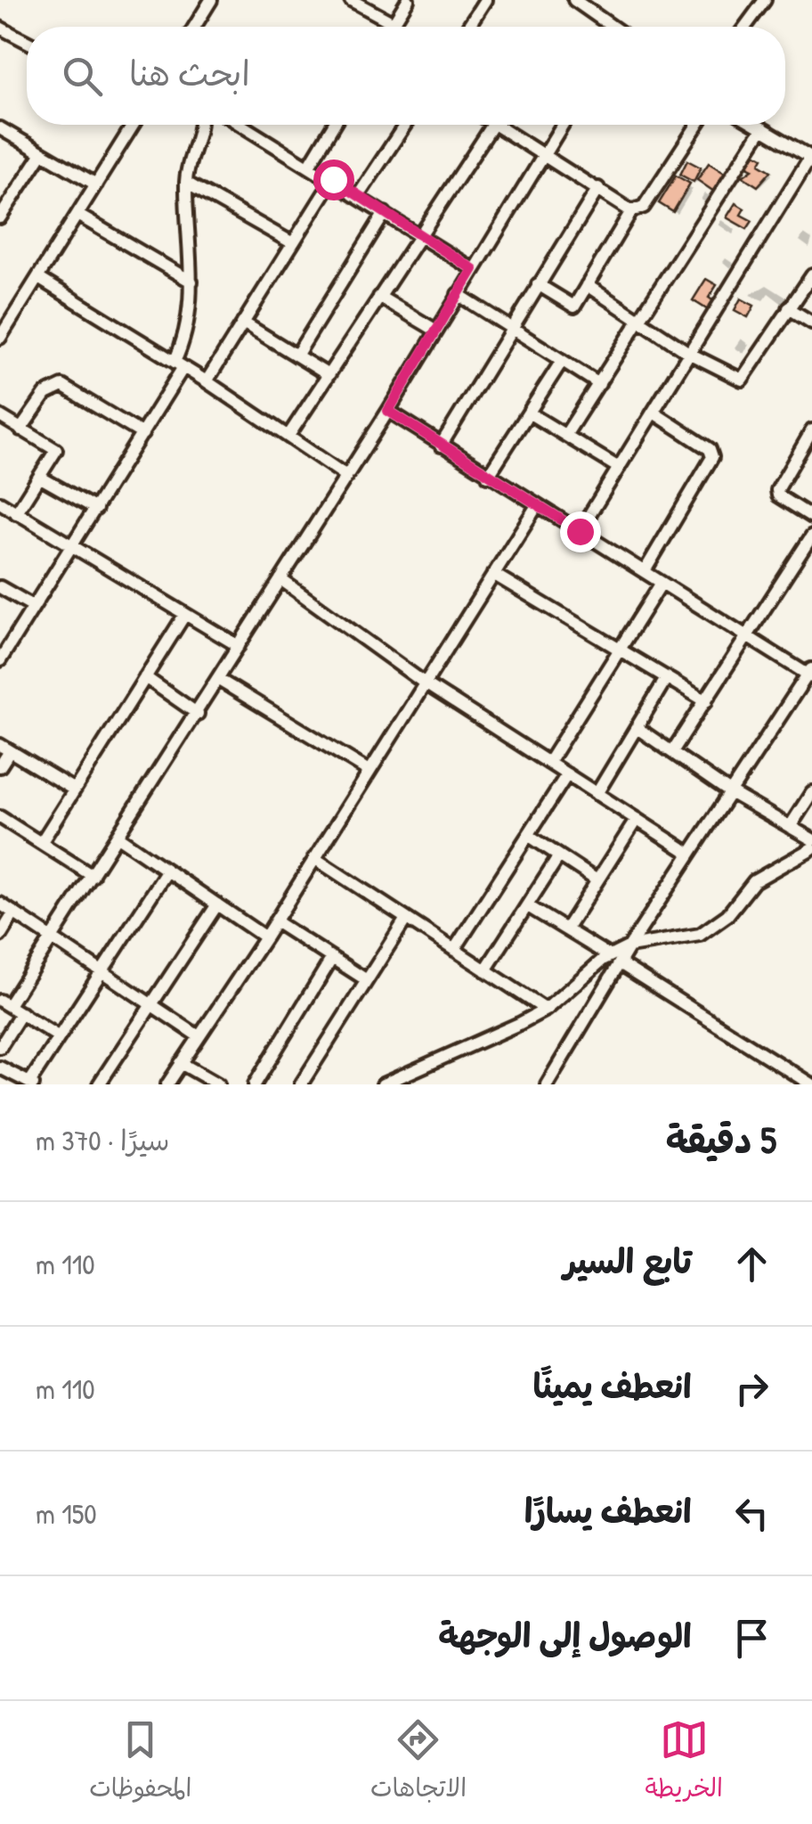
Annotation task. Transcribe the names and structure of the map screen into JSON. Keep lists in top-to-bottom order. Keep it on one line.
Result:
{"page":{"search":"ابحث هنا","heading":["5 دقيقة","سيرًا · 370 m"],"list":[["تابع السير","110 m"],["انعطف يمينًا","110 m"],["انعطف يسارًا","150 m"],"الوصول إلى الوجهة"],"nav":["الخريطة","الاتجاهات","المحفوظات"]}}
